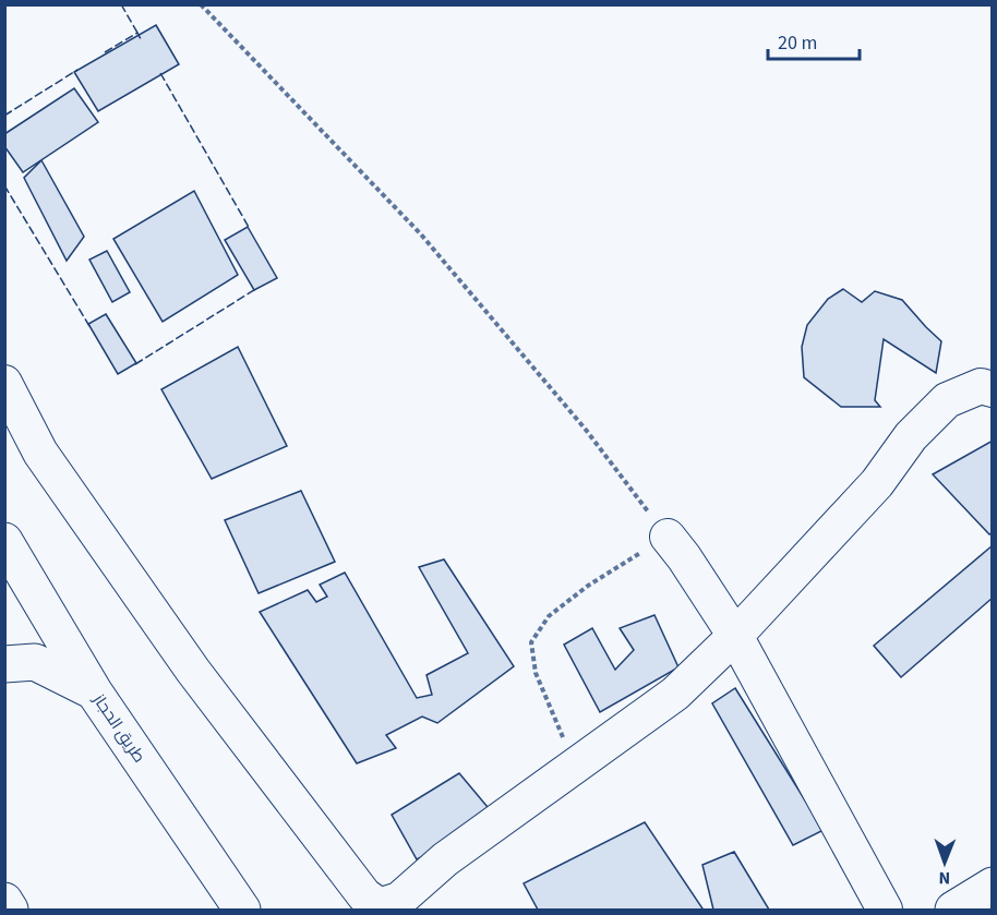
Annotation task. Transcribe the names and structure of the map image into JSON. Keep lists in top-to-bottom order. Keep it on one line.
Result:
{"streets":{"main road":["طريق الحجاز"]},"scale_bar":"20 m","north":"bottom"}
